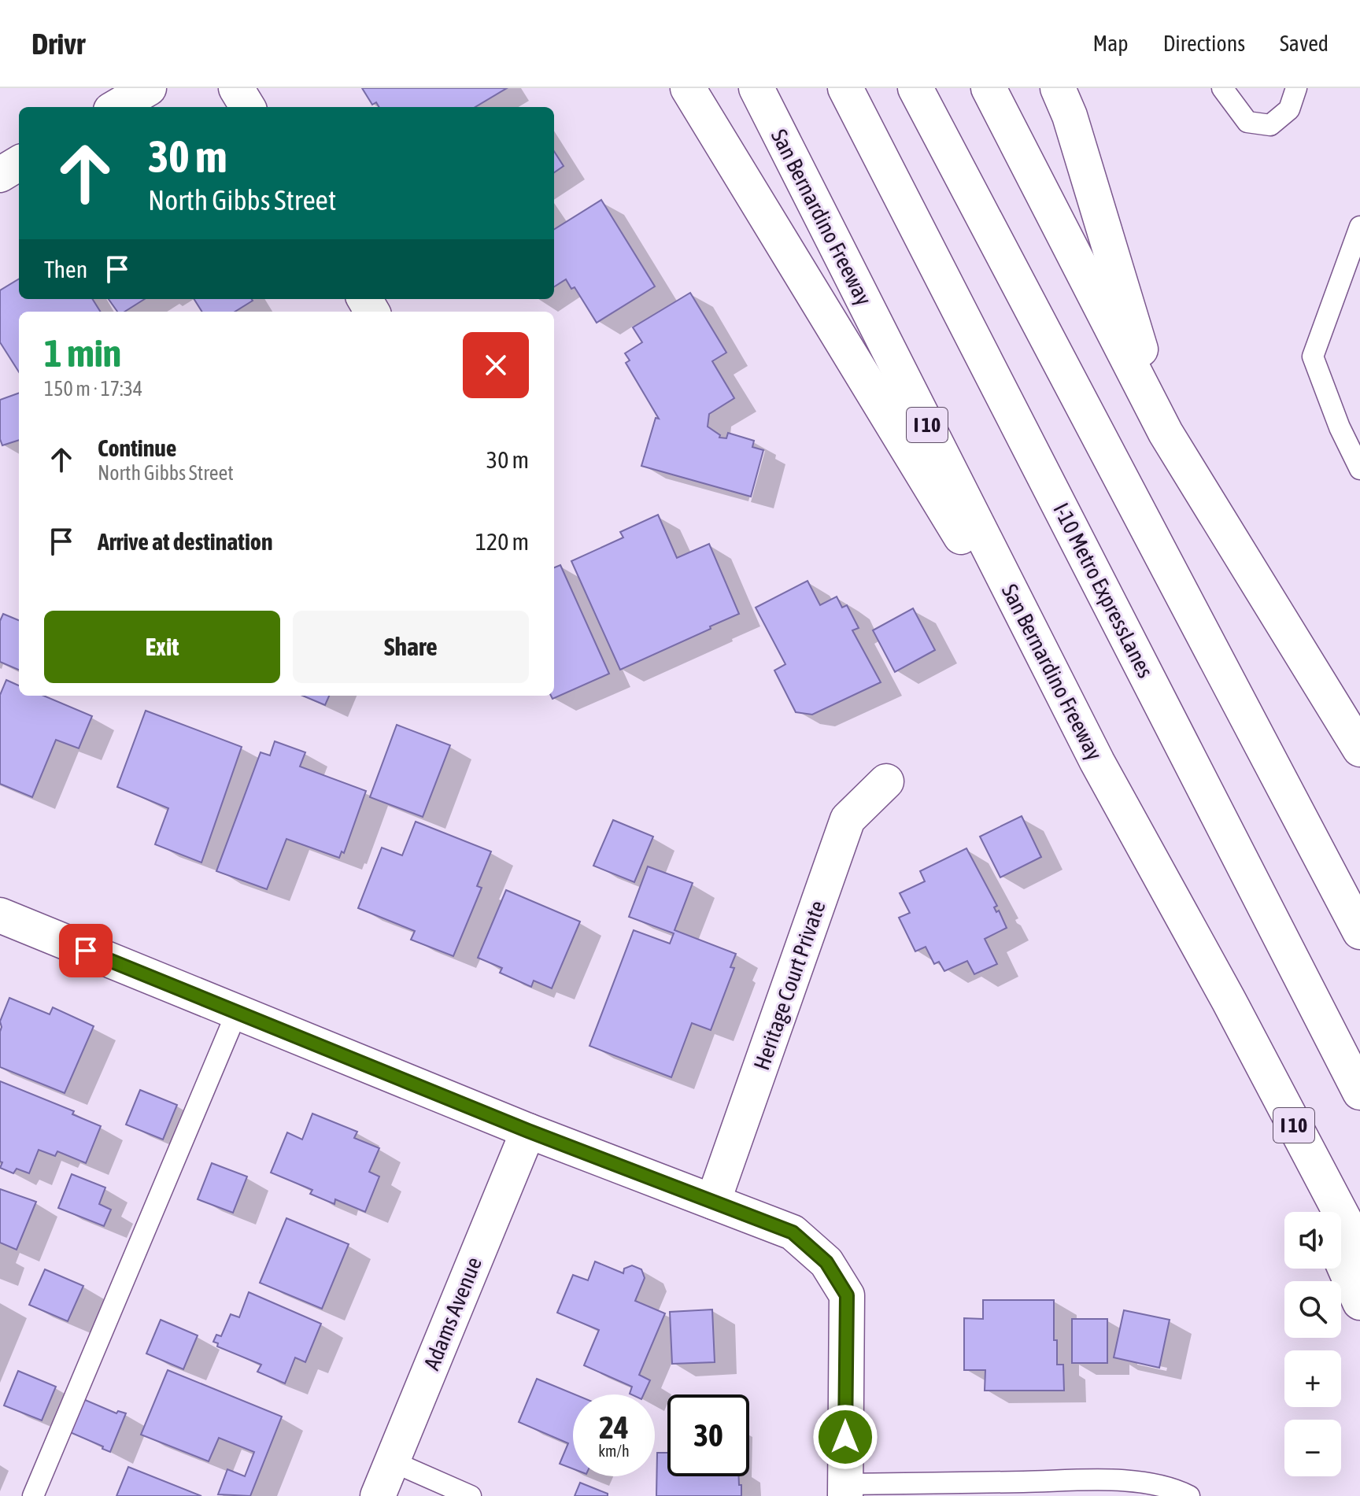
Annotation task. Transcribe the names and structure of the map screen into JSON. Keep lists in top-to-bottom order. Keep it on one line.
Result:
{"streets":{"main road":["San Bernardino Freeway","I 10","I-10 Metro ExpressLanes","Heritage Court Private","Adams Avenue"]},"page":{"header":"Drivr","nav":["Map","Directions","Saved"],"turn":["30 m","North Gibbs Street"],"then":"Then","heading":["1 min","150 m · 17:34"],"list":[{"name":"Continue","note":"North Gibbs Street","value":"30 m"},{"name":"Arrive at destination","value":"120 m"}],"buttons":["Exit","Share"],"map_buttons":["+","−"],"speed":"24 km/h","limit":"30"}}
